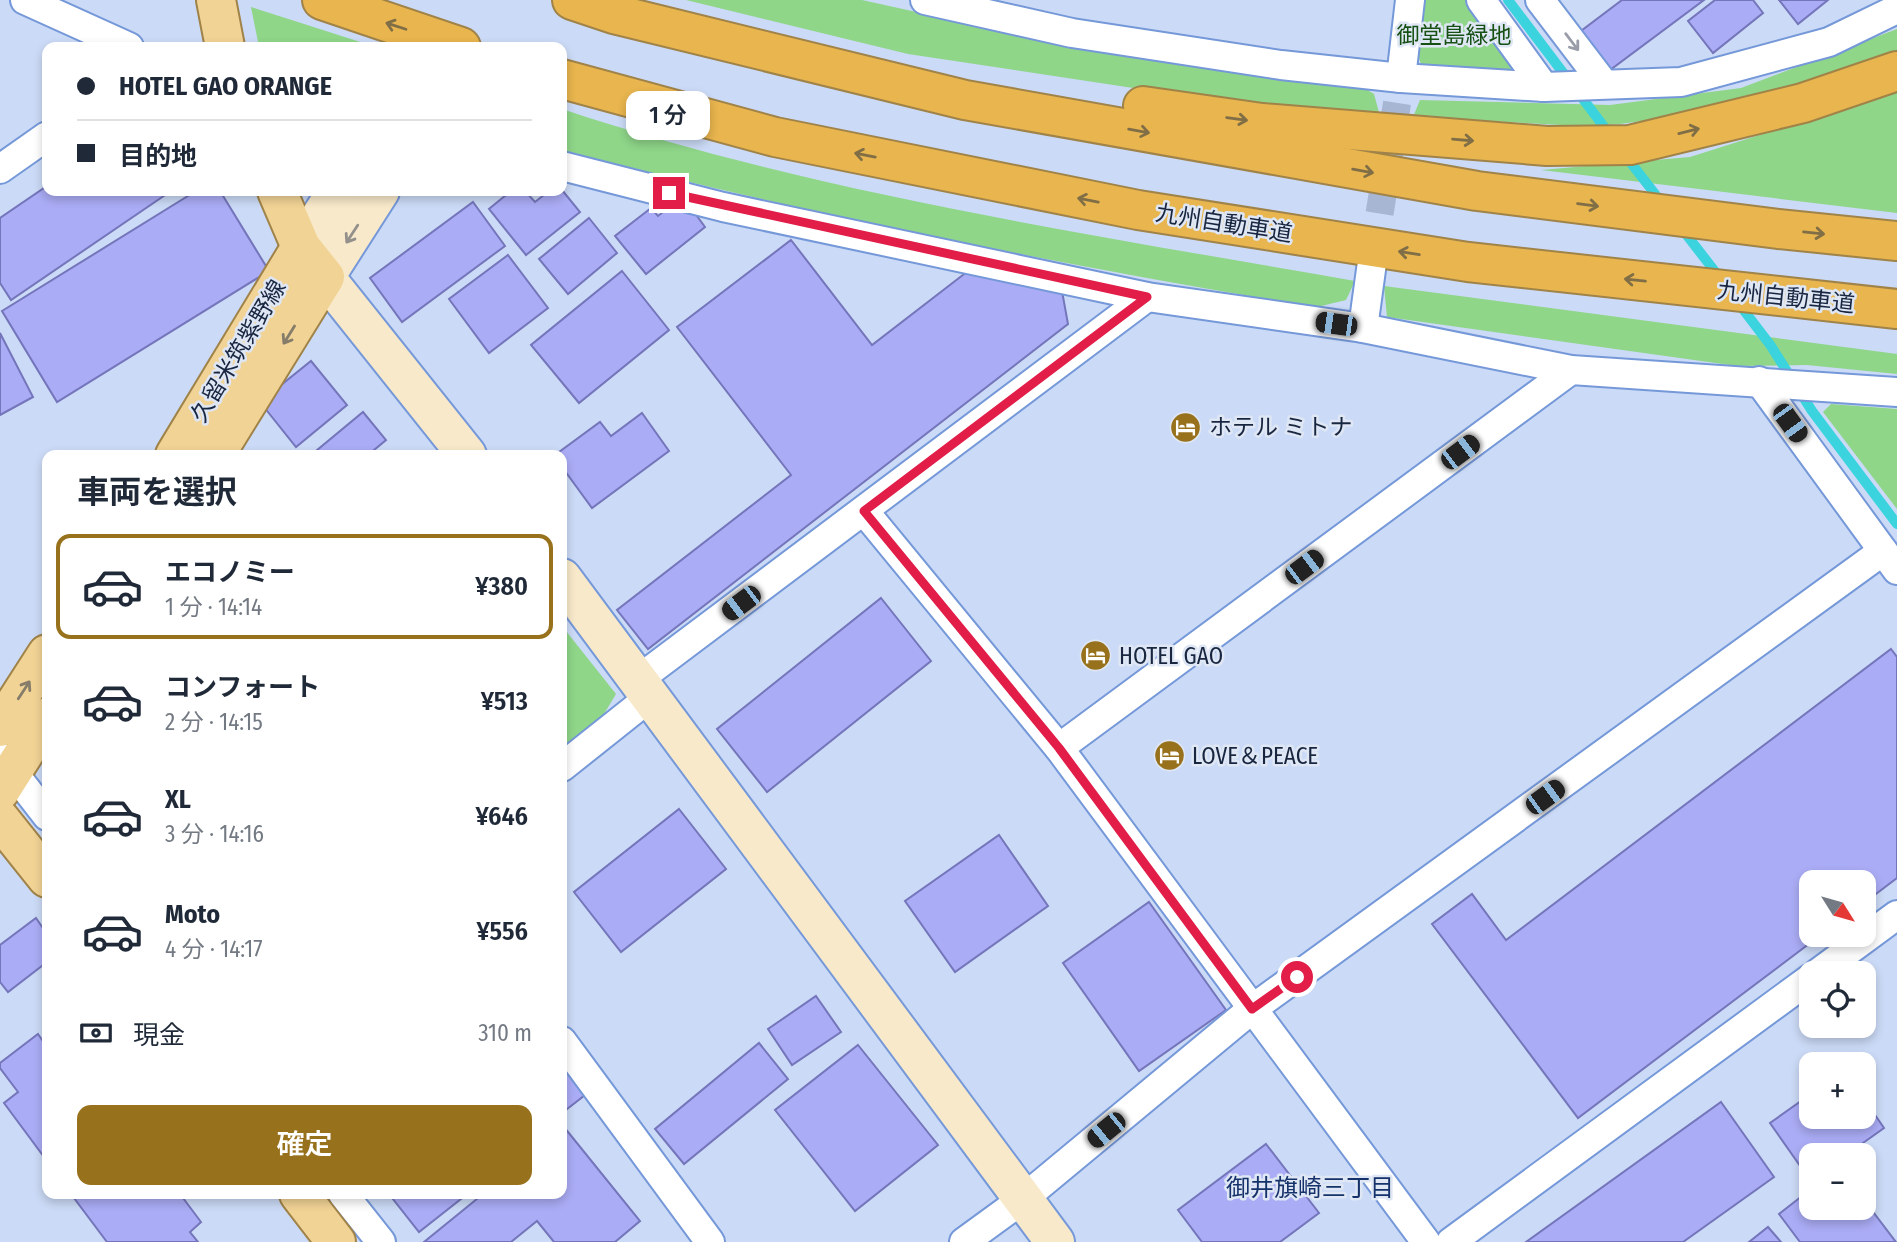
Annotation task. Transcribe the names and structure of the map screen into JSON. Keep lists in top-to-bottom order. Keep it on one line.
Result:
{"streets":{"highway":["九州自動車道"],"main road":["久留米筑紫野線"]},"districts":["御井旗崎三丁目"],"parks":["御堂島緑地"],"places":{"hotel":["ホテル ミトナ","HOTEL GAO","LOVE＆PEACE"]},"north":"bottom right","page":{"banner":["HOTEL GAO ORANGE","目的地"],"bubble":"1 分","heading":"車両を選択","list":[{"name":"エコノミー","note":"1 分 · 14:14","value":"¥380"},{"name":"コンフォート","note":"2 分 · 14:15","value":"¥513"},{"name":"XL","note":"3 分 · 14:16","value":"¥646"},{"name":"Moto","note":"4 分 · 14:17","value":"¥556"}],"map_buttons":["+","−"],"pay":["現金","310 m"],"buttons":"確定"}}
